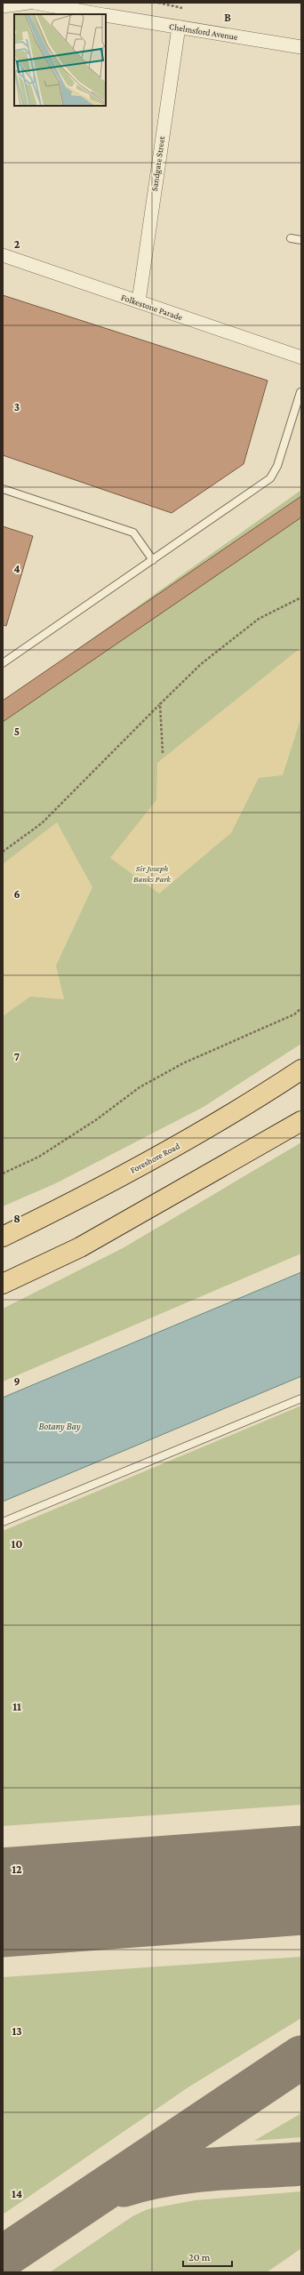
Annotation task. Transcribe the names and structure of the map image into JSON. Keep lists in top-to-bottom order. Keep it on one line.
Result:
{"streets":{"main road":["Foreshore Road"],"street":["Chelmsford Avenue","Sandgate Street","Folkestone Parade"]},"crossings":[["Chelmsford Avenue","Sandgate Street"],["Sandgate Street","Folkestone Parade"]],"water":["Botany Bay"],"parks":["Sir Joseph Banks Park"],"scale_bar":"20 m","grid":{"columns":["B"],"rows":["2","3","4","5","6","7","8","9","10","11","12","13","14"]}}
